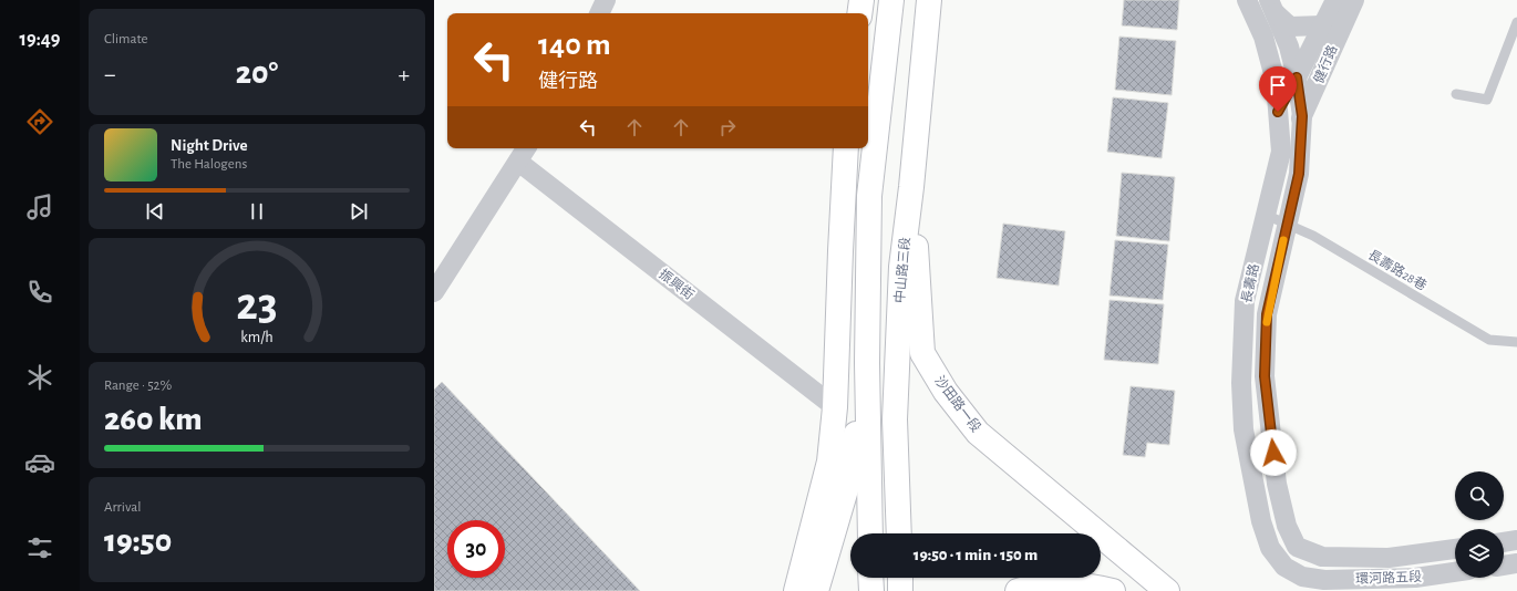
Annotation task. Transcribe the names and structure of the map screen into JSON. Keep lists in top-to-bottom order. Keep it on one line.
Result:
{"streets":{"main road":["中山路三段","沙田路一段"],"street":["健行路","長壽路","振興街","環河路五段"],"lane":["長壽路28巷"]},"crossings":[["健行路","長壽路"],["中山路三段","沙田路一段"],["長壽路28巷","長壽路"],["長壽路","環河路五段"]],"page":{"tabs":"19:49","tile":["Climate",["Range · 52%","260 km"],["Arrival","19:50"]],"turn":["140 m","健行路"],"heat":["−","20°","+"],"song":["Night Drive","The Halogens"],"limit":"30","trip":"19:50 · 1 min · 150 m","gauge":["23","km/h"]}}
